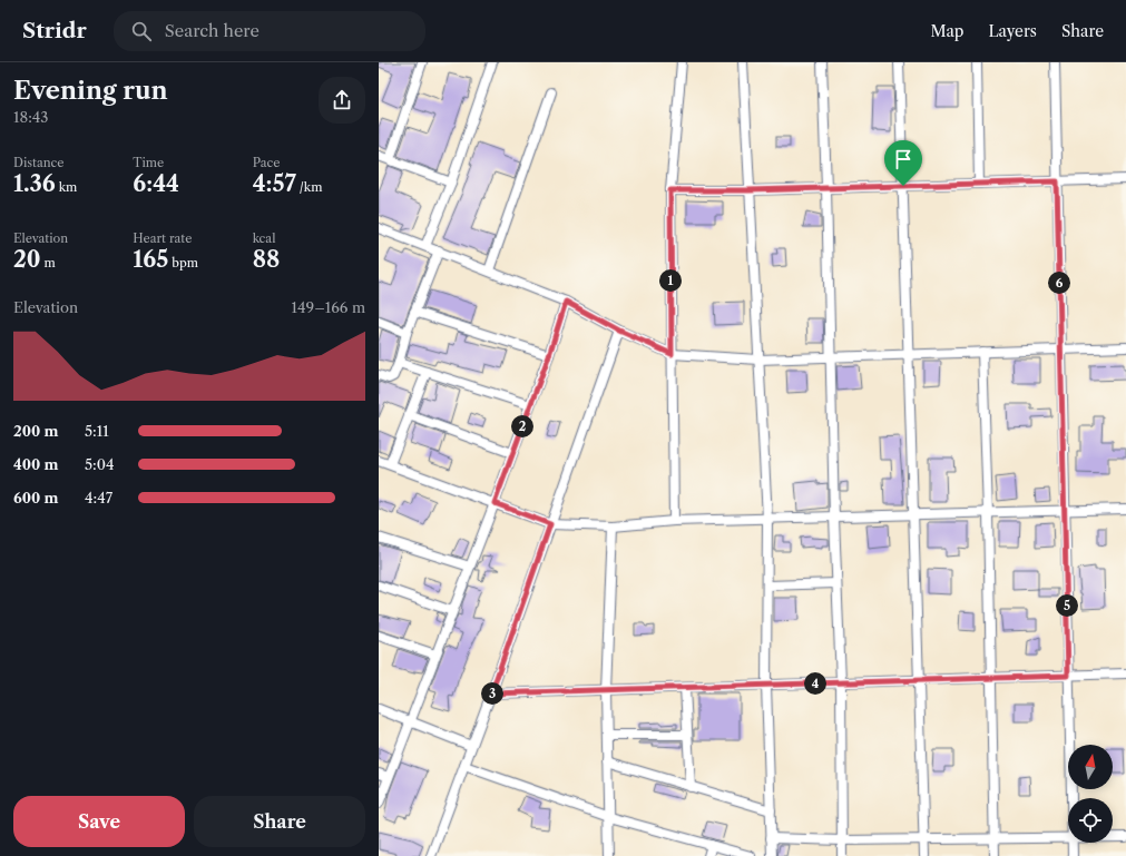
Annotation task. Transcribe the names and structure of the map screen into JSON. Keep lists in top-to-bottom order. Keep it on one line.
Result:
{"north":"top","page":{"header":"Stridr","search":"Search here","nav":["Map","Layers","Share"],"heading":["Evening run","18:43"],"stats":[["Distance","1.36 km"],["Time","6:44"],["Pace","4:57 /km"],["Elevation","20 m"],["Heart rate","165 bpm"],["kcal","88"]],"pins":["1","6","2","5","4","3"],"chart":["Elevation","149–166 m"],"list":[{"name":"200 m","note":"5:11"},{"name":"400 m","note":"5:04"},{"name":"600 m","note":"4:47"}],"buttons":["Save","Share"]}}
